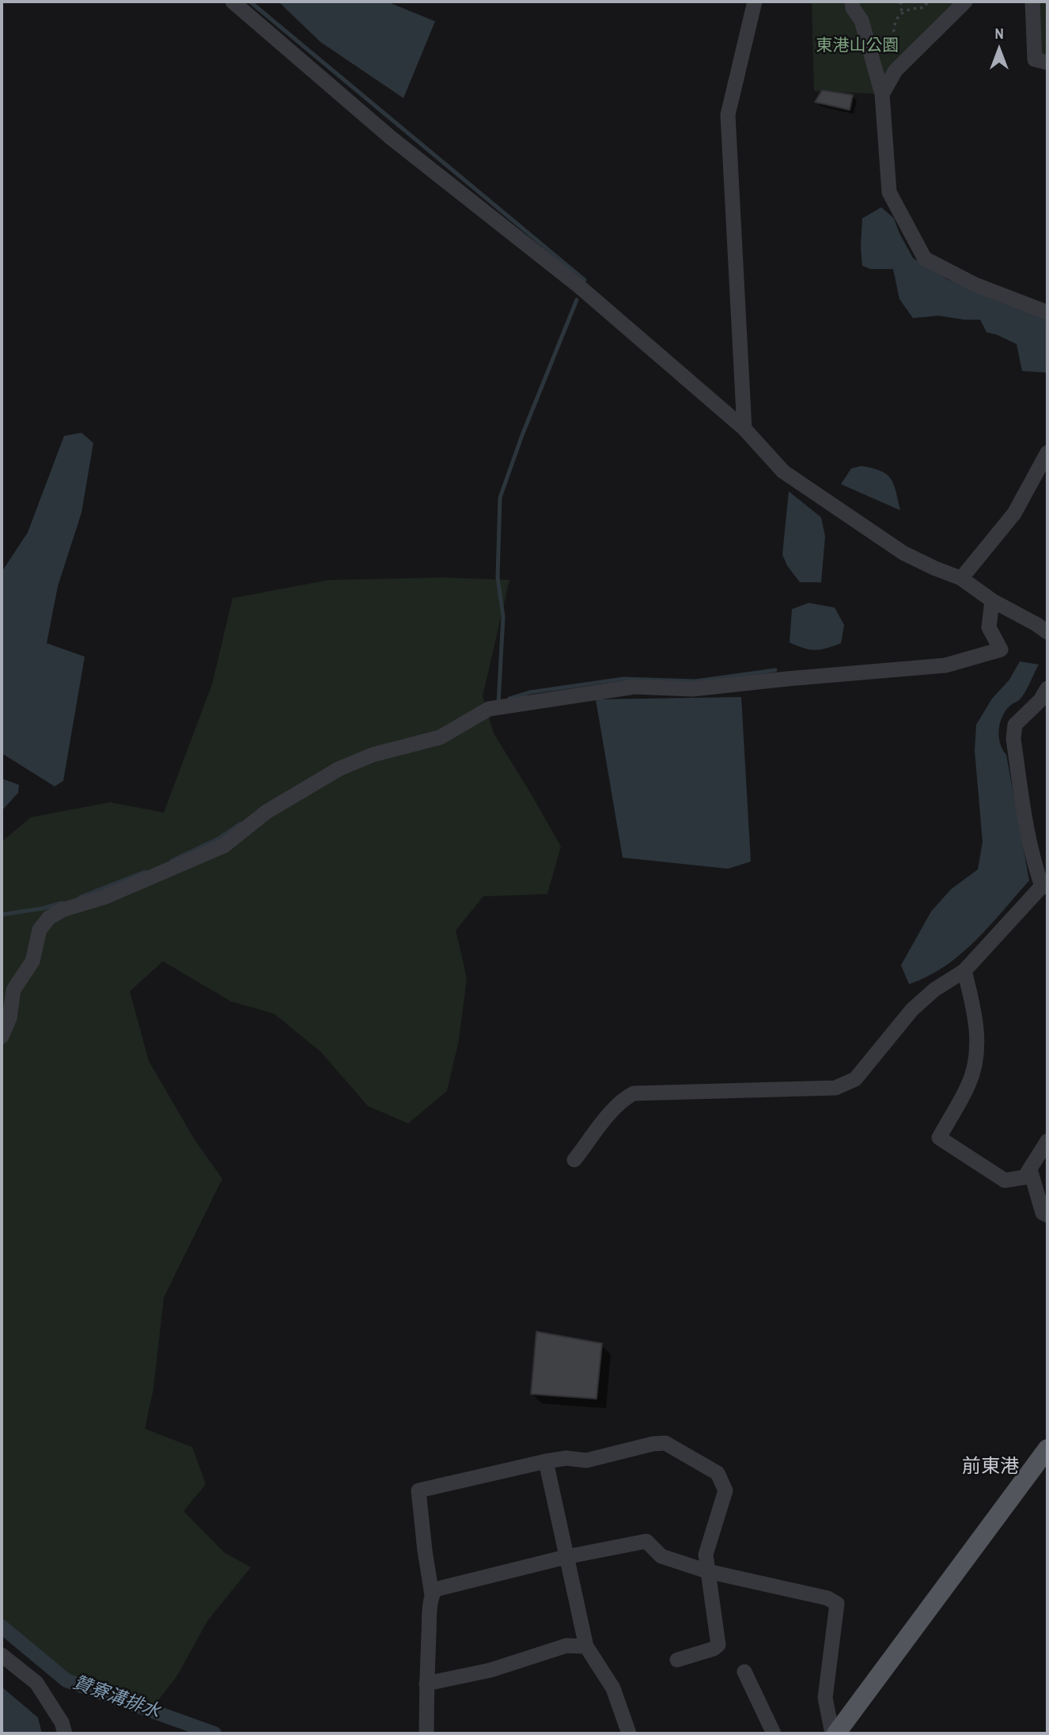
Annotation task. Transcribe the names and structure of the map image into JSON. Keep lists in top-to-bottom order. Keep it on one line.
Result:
{"districts":["前東港"],"water":["贊寮溝排水"],"parks":["東港山公園"],"north":"top"}
